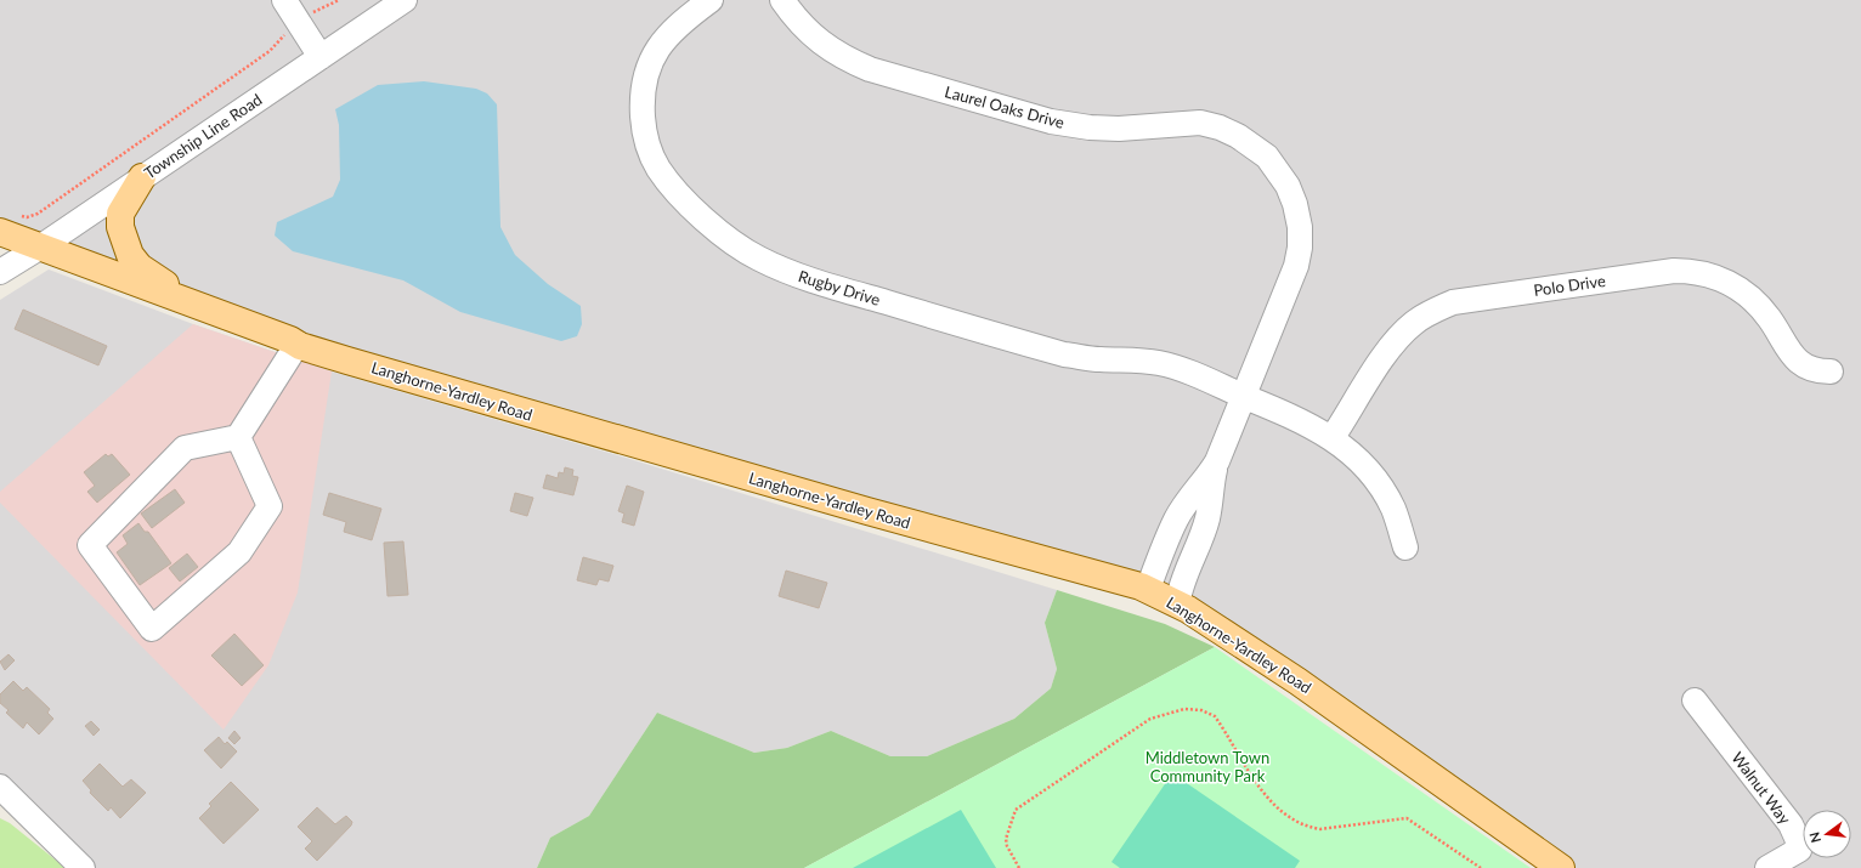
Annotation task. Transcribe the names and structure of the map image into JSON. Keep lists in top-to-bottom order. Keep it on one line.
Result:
{"streets":{"main road":["Langhorne-Yardley Road"],"street":["Laurel Oaks Drive","Township Line Road","Polo Drive","Rugby Drive","Walnut Way"]},"crossings":[["Laurel Oaks Drive","Rugby Drive"],["Laurel Oaks Drive","Langhorne-Yardley Road"],["Township Line Road","Langhorne-Yardley Road"],["Polo Drive","Rugby Drive"]],"parks":["Middletown Town Community Park"],"north":"left"}
